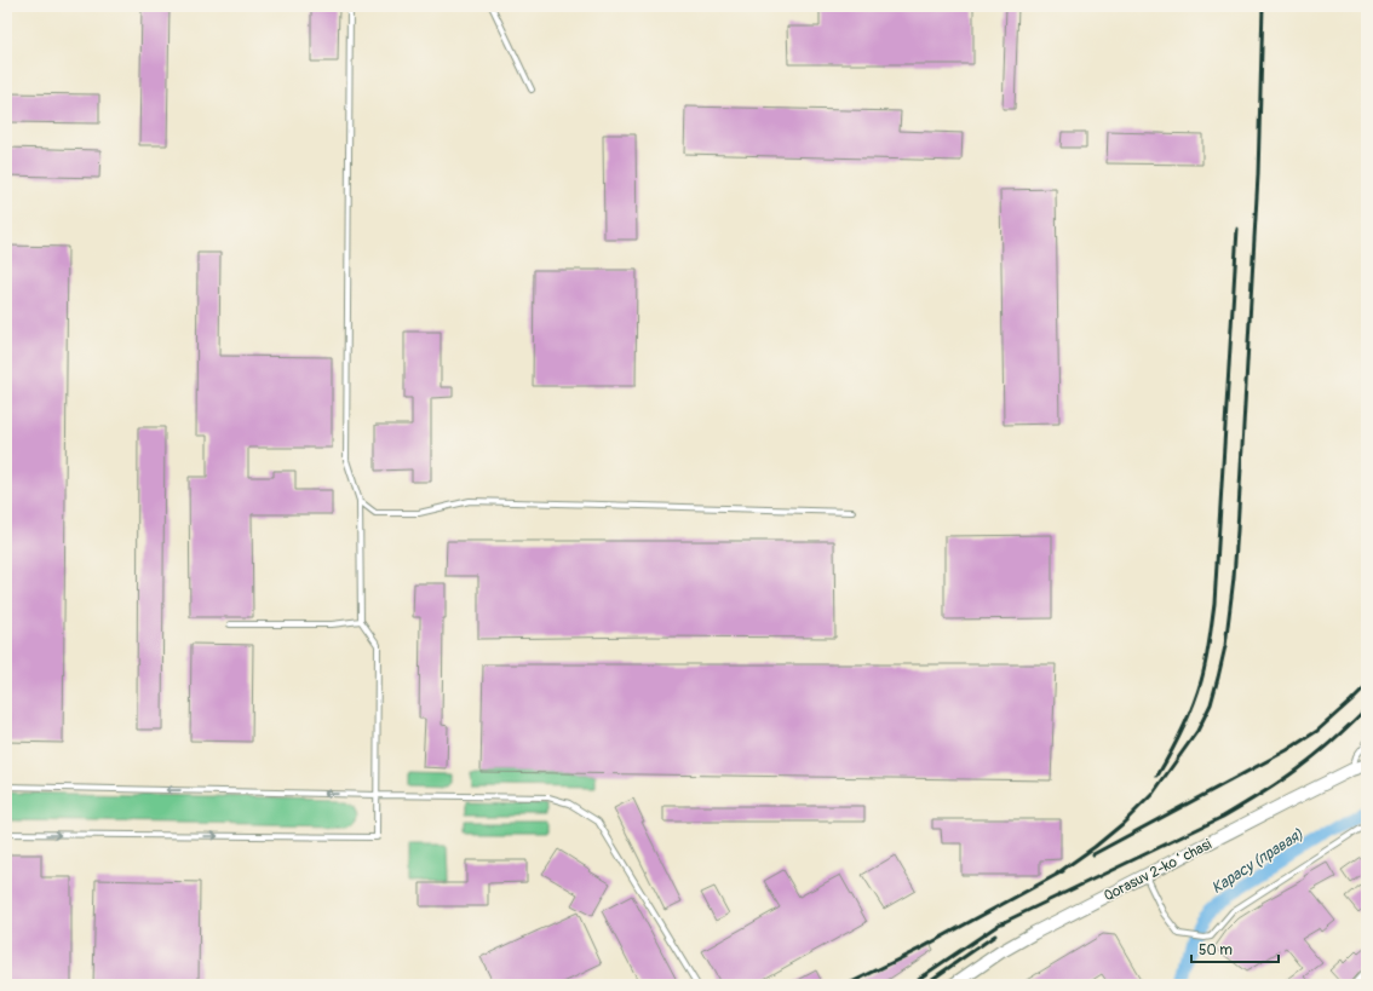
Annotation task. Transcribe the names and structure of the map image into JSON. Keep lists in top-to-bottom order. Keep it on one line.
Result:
{"streets":{"street":["Qorasuv 2-koʻchasi"]},"water":["Карасу (правая)"],"scale_bar":"50 m"}
